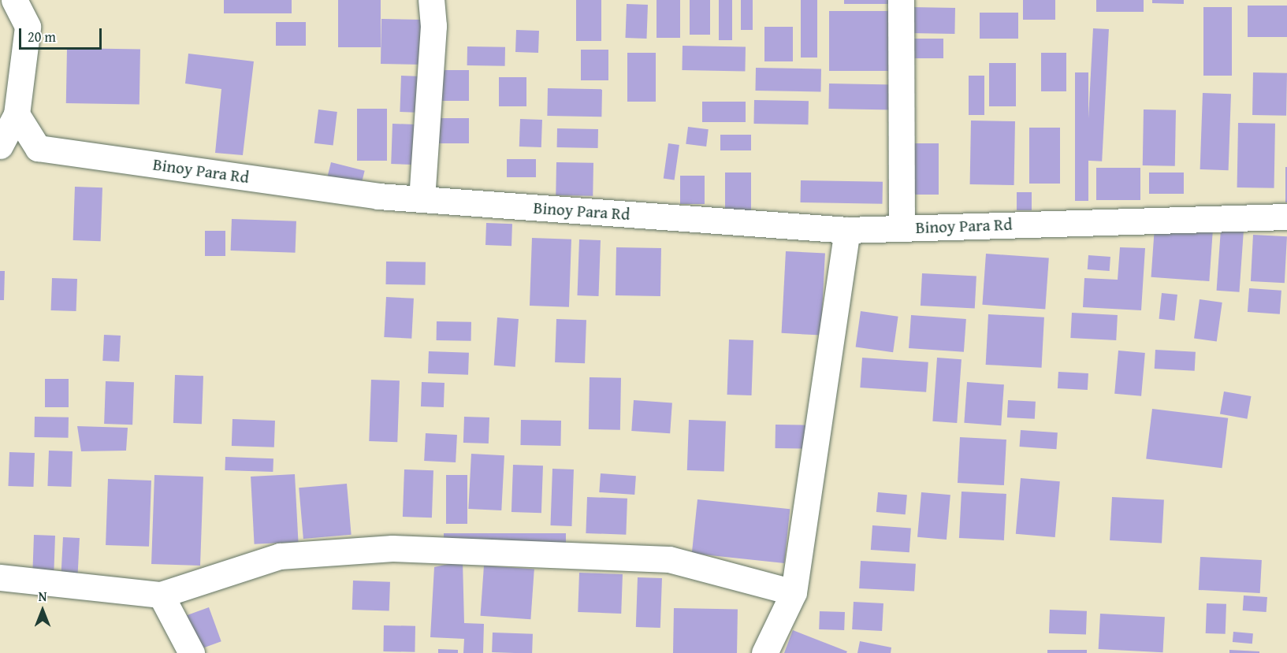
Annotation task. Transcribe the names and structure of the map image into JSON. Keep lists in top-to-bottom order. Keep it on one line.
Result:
{"streets":{"street":["Binoy Para Rd"]},"scale_bar":"20 m","north":"top"}
